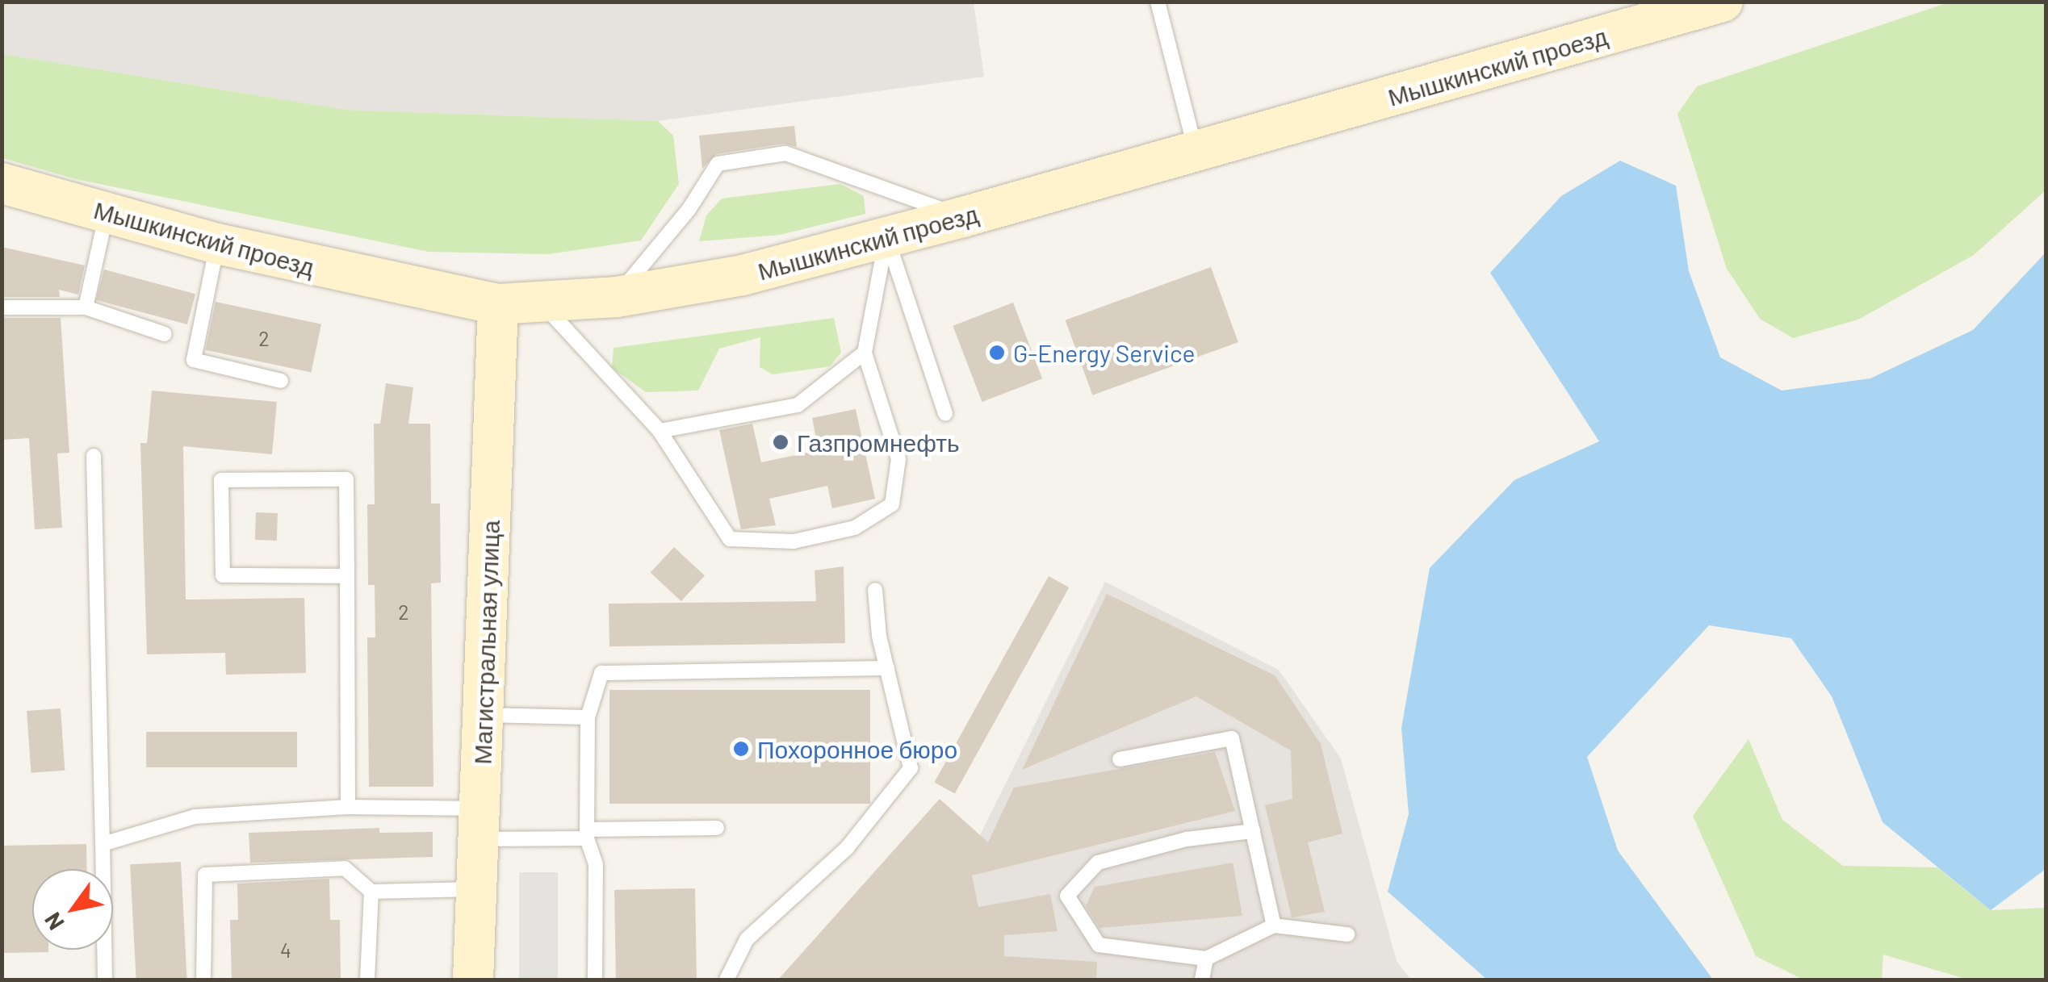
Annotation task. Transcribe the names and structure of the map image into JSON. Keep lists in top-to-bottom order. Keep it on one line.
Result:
{"streets":{"main road":["Мышкинский проезд","Магистральная улица"]},"crossings":[["Мышкинский проезд","Магистральная улица"]],"places":["G-Energy Service","Газпромнефть","Похоронное бюро"],"house_numbers":["2","2","4"],"north":"bottom left"}
